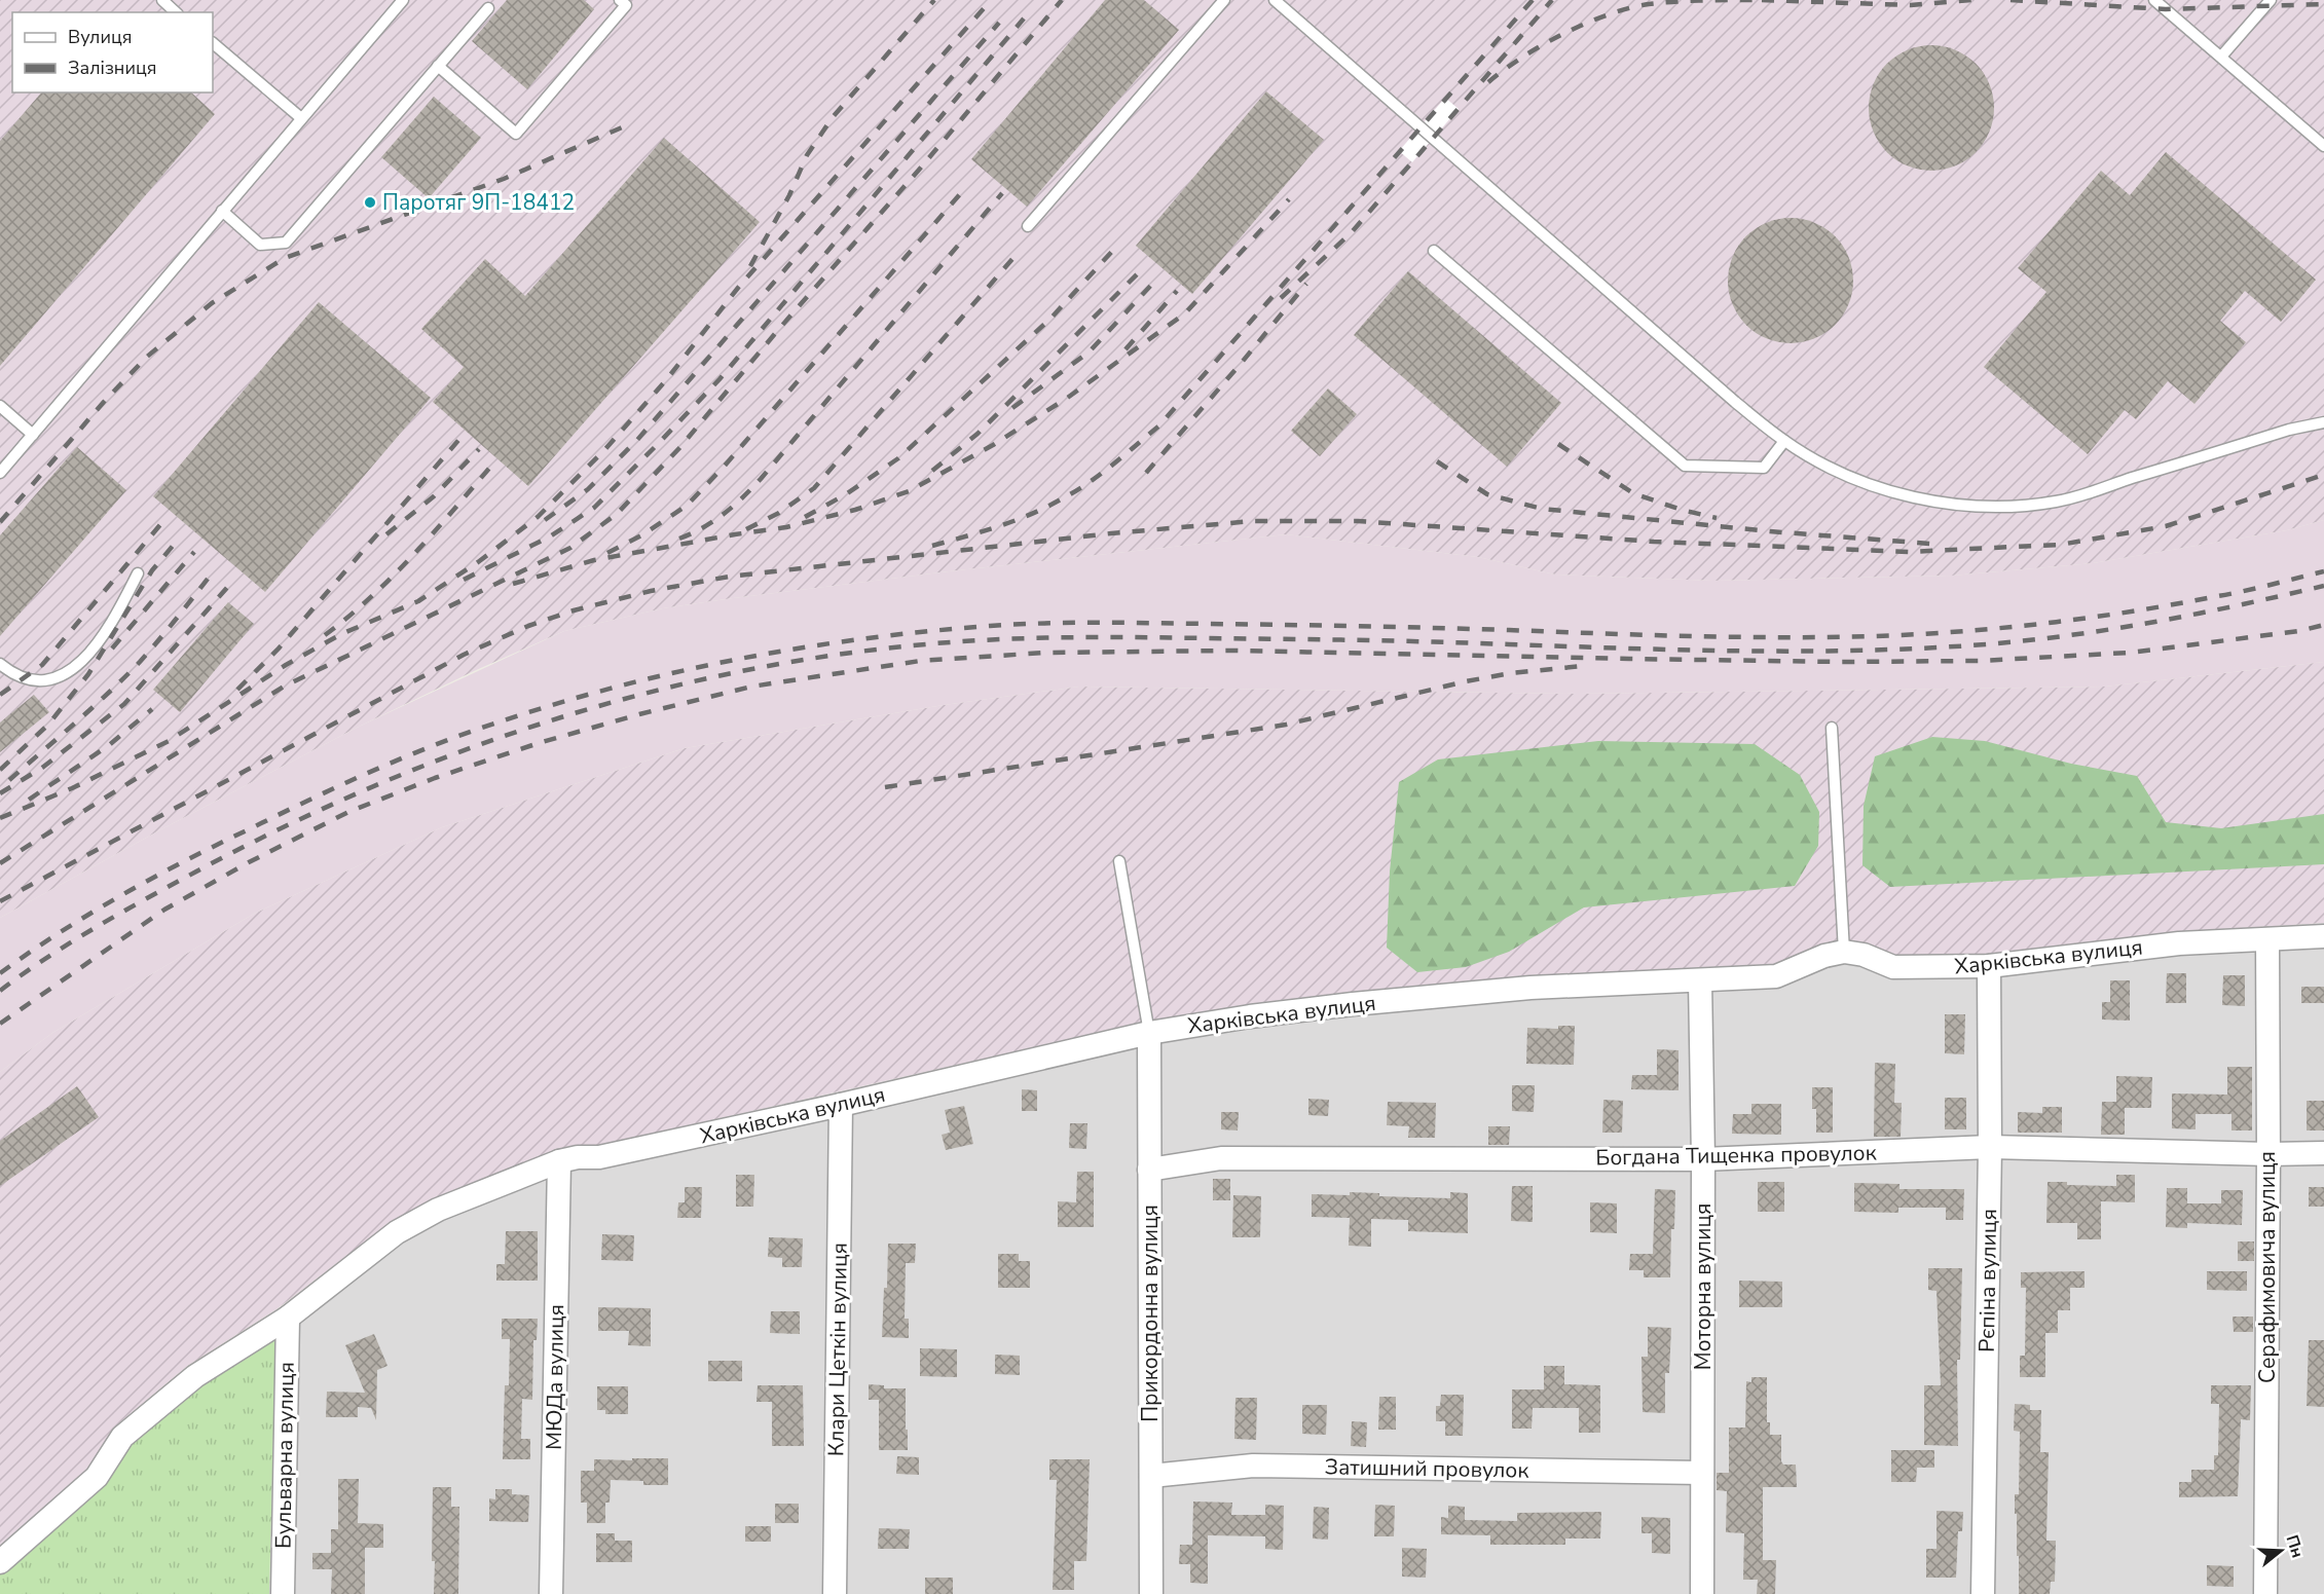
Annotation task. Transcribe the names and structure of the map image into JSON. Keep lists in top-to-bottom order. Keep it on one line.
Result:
{"streets":{"street":["Харківська вулиця","Богдана Тищенка провулок","Серафимовича вулиця","Рєпіна вулиця","Моторна вулиця","Прикордонна вулиця","Клари Цеткін вулиця","МЮДа вулиця","Бульварна вулиця","Затишний провулок"]},"crossings":[["Харківська вулиця","Серафимовича вулиця"],["Харківська вулиця","Рєпіна вулиця"],["Харківська вулиця","Моторна вулиця"],["Харківська вулиця","Прикордонна вулиця"],["Харківська вулиця","Клари Цеткін вулиця"],["Харківська вулиця","МЮДа вулиця"],["Харківська вулиця","Бульварна вулиця"],["Богдана Тищенка провулок","Серафимовича вулиця"],["Богдана Тищенка провулок","Рєпіна вулиця"],["Богдана Тищенка провулок","Моторна вулиця"],["Богдана Тищенка провулок","Прикордонна вулиця"],["Моторна вулиця","Затишний провулок"],["Прикордонна вулиця","Затишний провулок"]],"places":["Паротяг 9П-18412"],"legend":["Вулиця","Залізниця"],"north":"right"}
